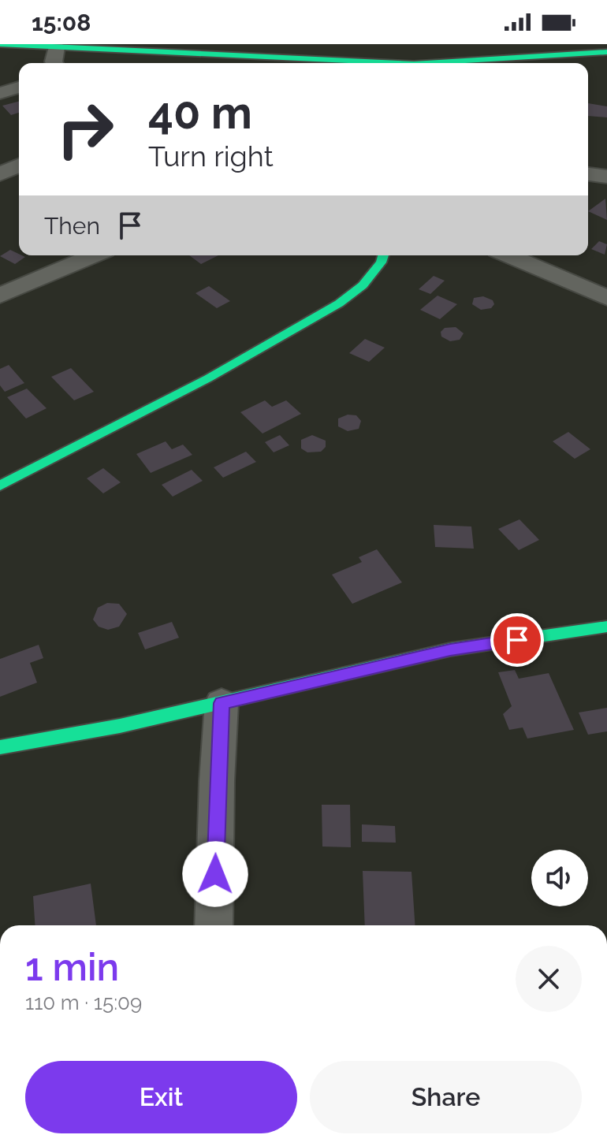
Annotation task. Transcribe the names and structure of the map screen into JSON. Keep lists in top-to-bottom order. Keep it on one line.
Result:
{"page":{"status":"15:08","turn":["40 m","Turn right"],"then":"Then","heading":["1 min","110 m · 15:09"],"buttons":["Exit","Share"]}}
